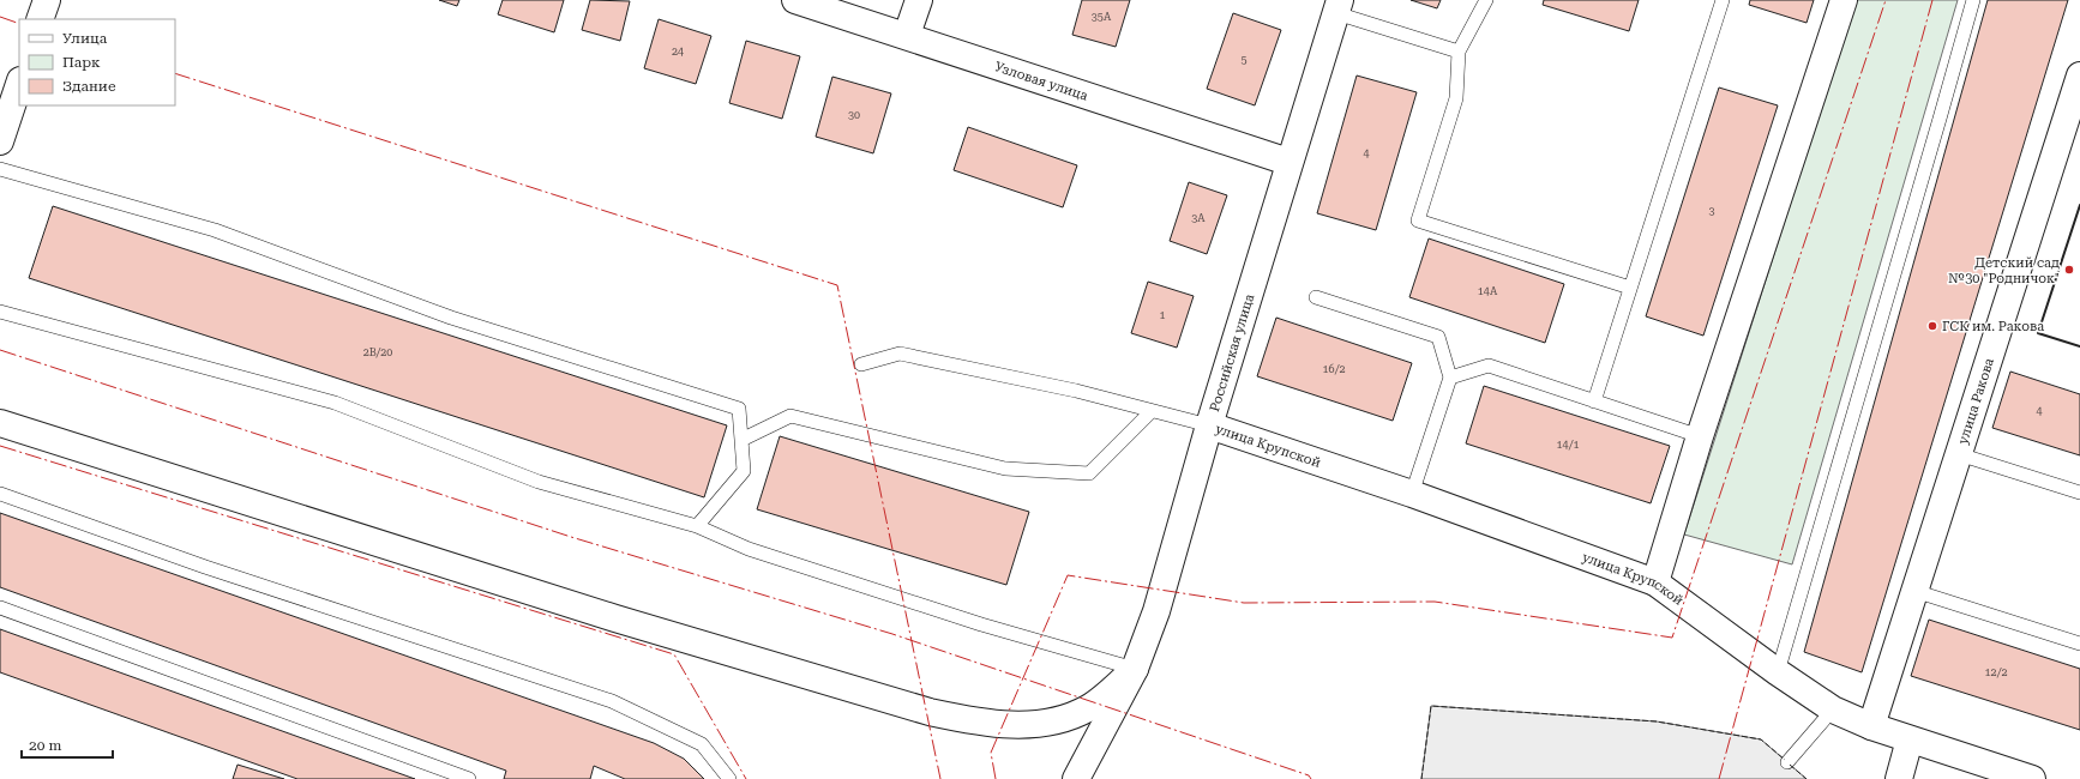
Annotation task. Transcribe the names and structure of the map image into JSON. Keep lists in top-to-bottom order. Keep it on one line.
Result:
{"streets":{"street":["Узловая улица","Российская улица","улица Ракова","улица Крупской"]},"crossings":[["Узловая улица","Российская улица"],["Российская улица","улица Крупской"],["улица Ракова","улица Крупской"]],"places":["Детский сад №30 \"Родничок\"","ГСК им. Ракова"],"house_numbers":["35А","24","5","30","4","3","3А","14А","1","2В/20","16/2","4","14/1","12/2"],"legend":["Улица","Парк","Здание"],"scale_bar":"20 m"}
